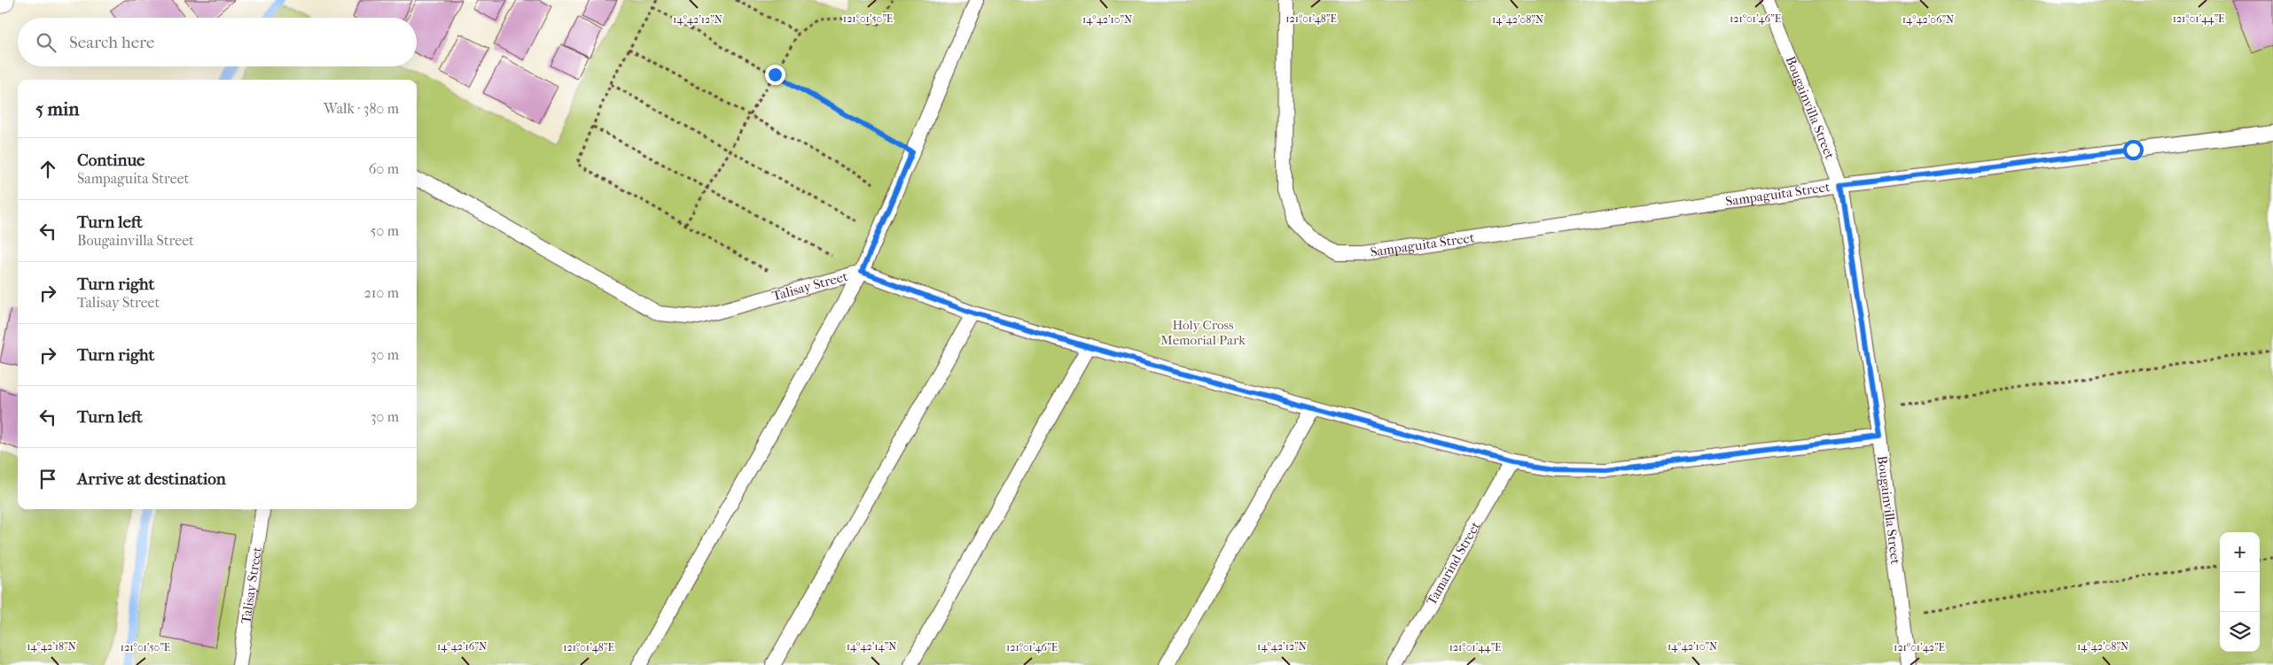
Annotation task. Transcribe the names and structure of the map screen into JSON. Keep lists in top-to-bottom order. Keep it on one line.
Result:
{"streets":{"lane":["Bougainvilla Street","Sampaguita Street","Talisay Street","Tamarind Street"]},"crossings":[["Bougainvilla Street","Sampaguita Street"],["Bougainvilla Street","Talisay Street"],["Talisay Street","Tamarind Street"]],"parks":["Holy Cross Memorial Park"],"page":{"search":"Search here","heading":["5 min","Walk · 380 m"],"list":[["Continue","Sampaguita Street","60 m"],["Turn left","Bougainvilla Street","50 m"],["Turn right","Talisay Street","210 m"],["Turn right","30 m"],["Turn left","30 m"],"Arrive at destination"],"map_buttons":["+","−"]},"coordinates":["121°01'50\"E","121°01'48\"E","121°01'44\"E","121°01'46\"E","14°42'08\"N","14°42'12\"N","14°42'10\"N","14°42'06\"N","14°42'18\"N","14°42'16\"N","14°42'14\"N","121°01'42\"E"]}
